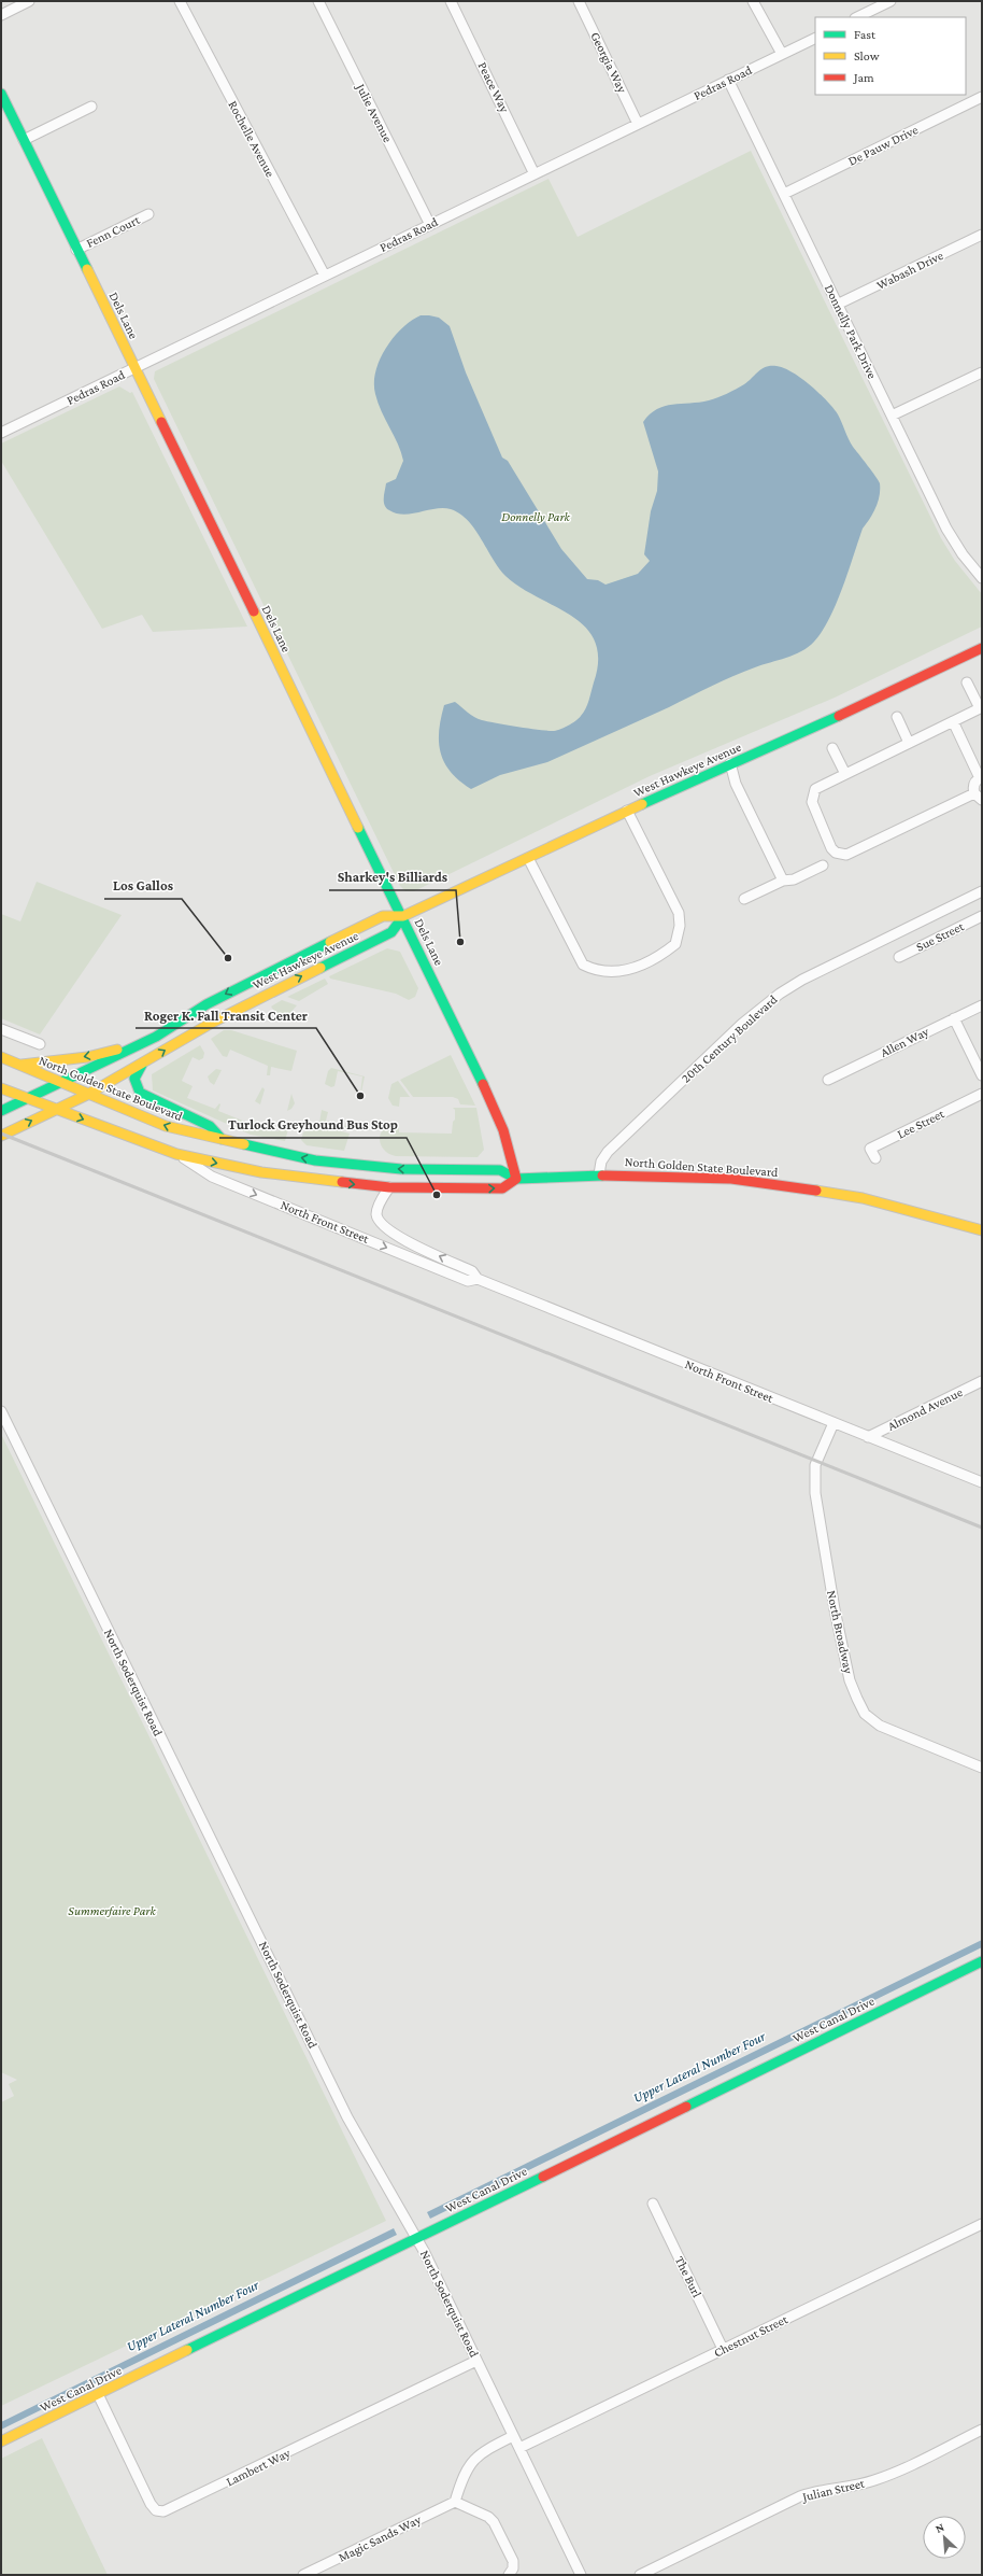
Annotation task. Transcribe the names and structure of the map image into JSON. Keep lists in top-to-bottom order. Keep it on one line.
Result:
{"streets":{"street":["Georgia Way","Pedras Road","Peace Way","Julie Avenue","Rochelle Avenue","De Pauw Drive","Fenn Court","Wabash Drive","Dels Lane","Donnelly Park Drive","West Hawkeye Avenue","Sue Street","20th Century Boulevard","Allen Way","North Golden State Boulevard","Lee Street","North Front Street","Almond Avenue","North Broadway","North Soderquist Road","West Canal Drive","The Burl","Chestnut Street","Lambert Way","Julian Street","Magic Sands Way"]},"crossings":[["Georgia Way","Pedras Road"],["Pedras Road","Peace Way"],["Pedras Road","Julie Avenue"],["Pedras Road","Rochelle Avenue"],["Pedras Road","Dels Lane"],["Pedras Road","Donnelly Park Drive"],["De Pauw Drive","Donnelly Park Drive"],["Fenn Court","Dels Lane"],["Wabash Drive","Donnelly Park Drive"],["Dels Lane","West Hawkeye Avenue"],["Dels Lane","North Golden State Boulevard"],["West Hawkeye Avenue","North Golden State Boulevard"],["20th Century Boulevard","North Golden State Boulevard"],["North Golden State Boulevard","North Front Street"],["North Front Street","Almond Avenue"],["North Front Street","North Broadway"],["North Soderquist Road","West Canal Drive"],["North Soderquist Road","Chestnut Street"],["North Soderquist Road","Lambert Way"],["West Canal Drive","Lambert Way"],["The Burl","Chestnut Street"]],"water":["Upper Lateral Number Four"],"parks":["Donnelly Park","Summerfaire Park"],"places":["Sharkey's Billiards","Los Gallos","Roger K. Fall Transit Center","Turlock Greyhound Bus Stop"],"legend":["Fast","Slow","Jam"],"north":"top left"}
